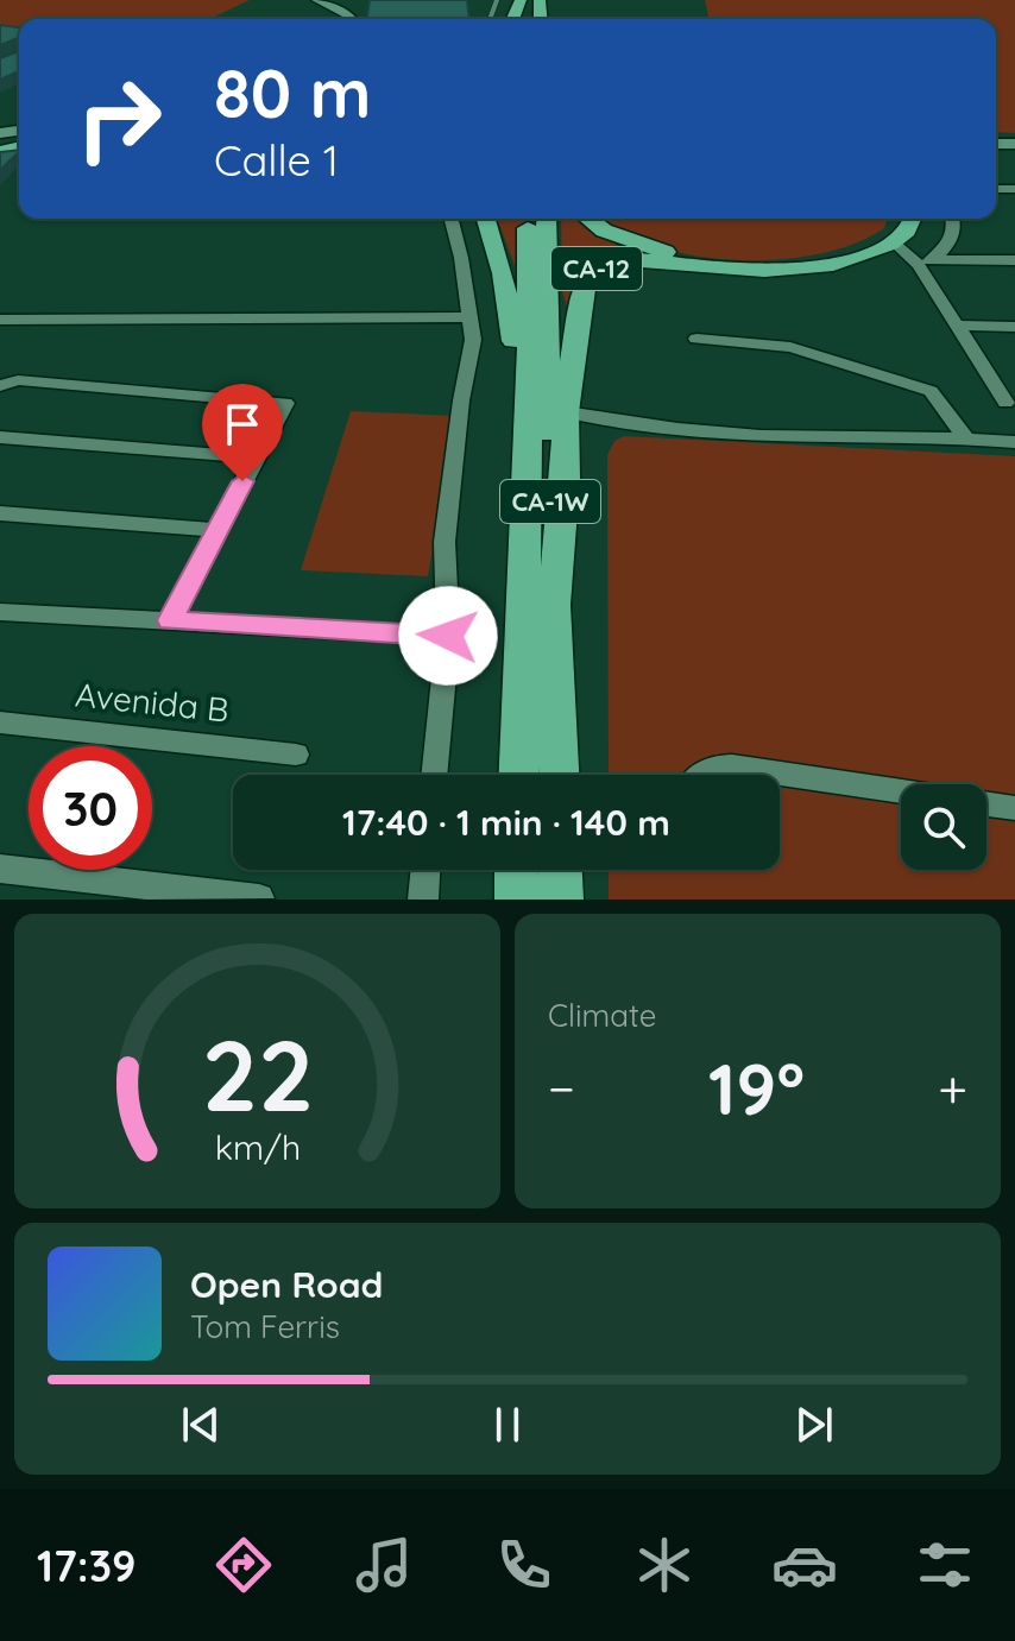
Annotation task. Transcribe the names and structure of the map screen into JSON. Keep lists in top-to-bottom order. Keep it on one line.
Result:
{"streets":{"highway":["CA-12","CA-1W"],"street":["Avenida B"]},"crossings":[["CA-12","CA-1W"]],"page":{"turn":["80 m","Calle 1"],"limit":"30","trip":"17:40 · 1 min · 140 m","tile":"Climate","heat":["−","19°","+"],"song":["Open Road","Tom Ferris"],"tabs":"17:39","gauge":["22","km/h"]}}
